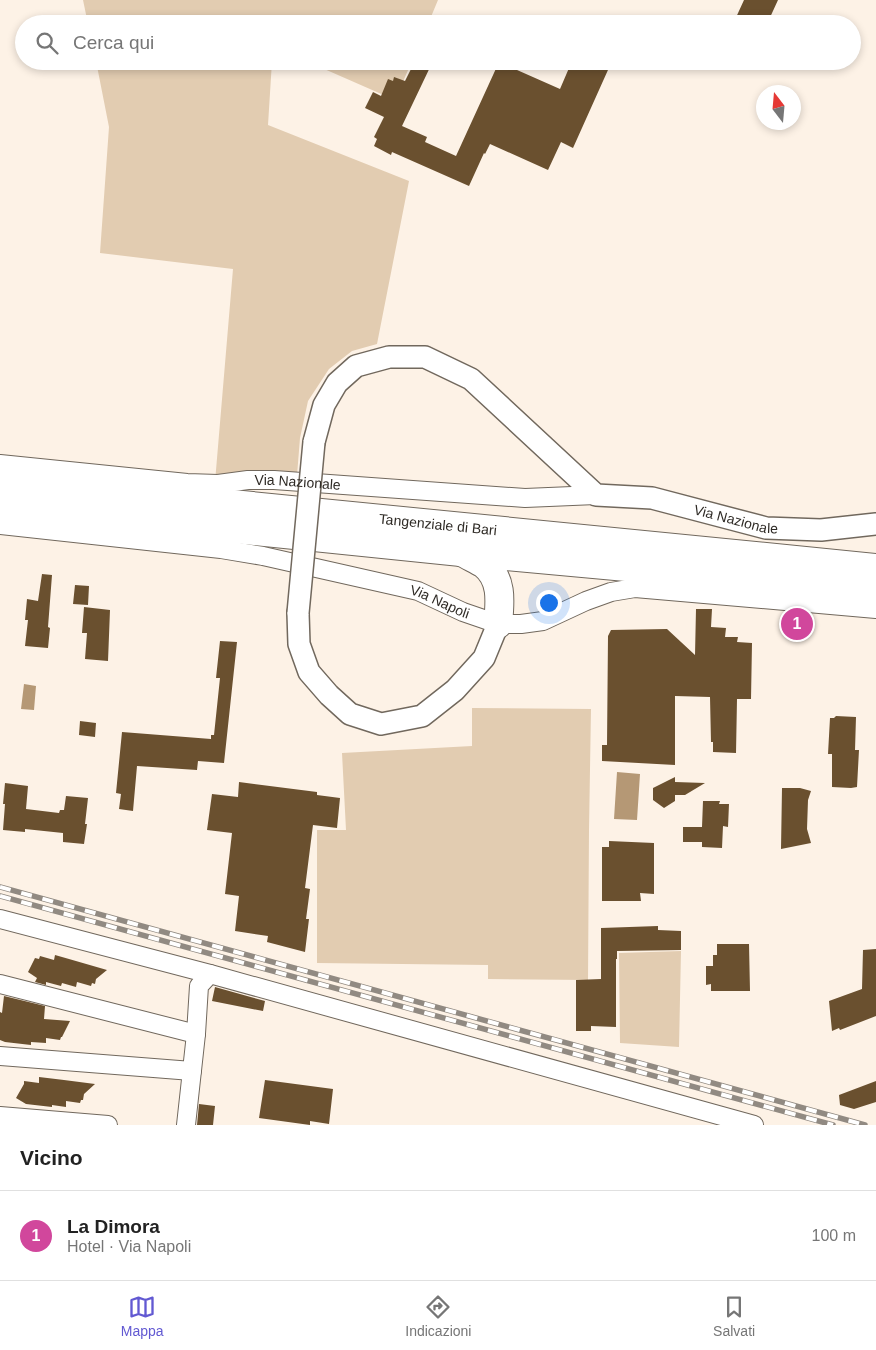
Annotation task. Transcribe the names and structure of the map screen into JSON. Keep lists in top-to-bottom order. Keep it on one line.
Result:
{"streets":{"highway":["Tangenziale di Bari"],"street":["Via Nazionale","Via Napoli"]},"north":"top","page":{"search":"Cerca qui","pins":"1","heading":"Vicino","list":[{"mark":"1","name":"La Dimora","note":"Hotel · Via Napoli","value":"100 m"}],"nav":["Mappa","Indicazioni","Salvati"]}}
